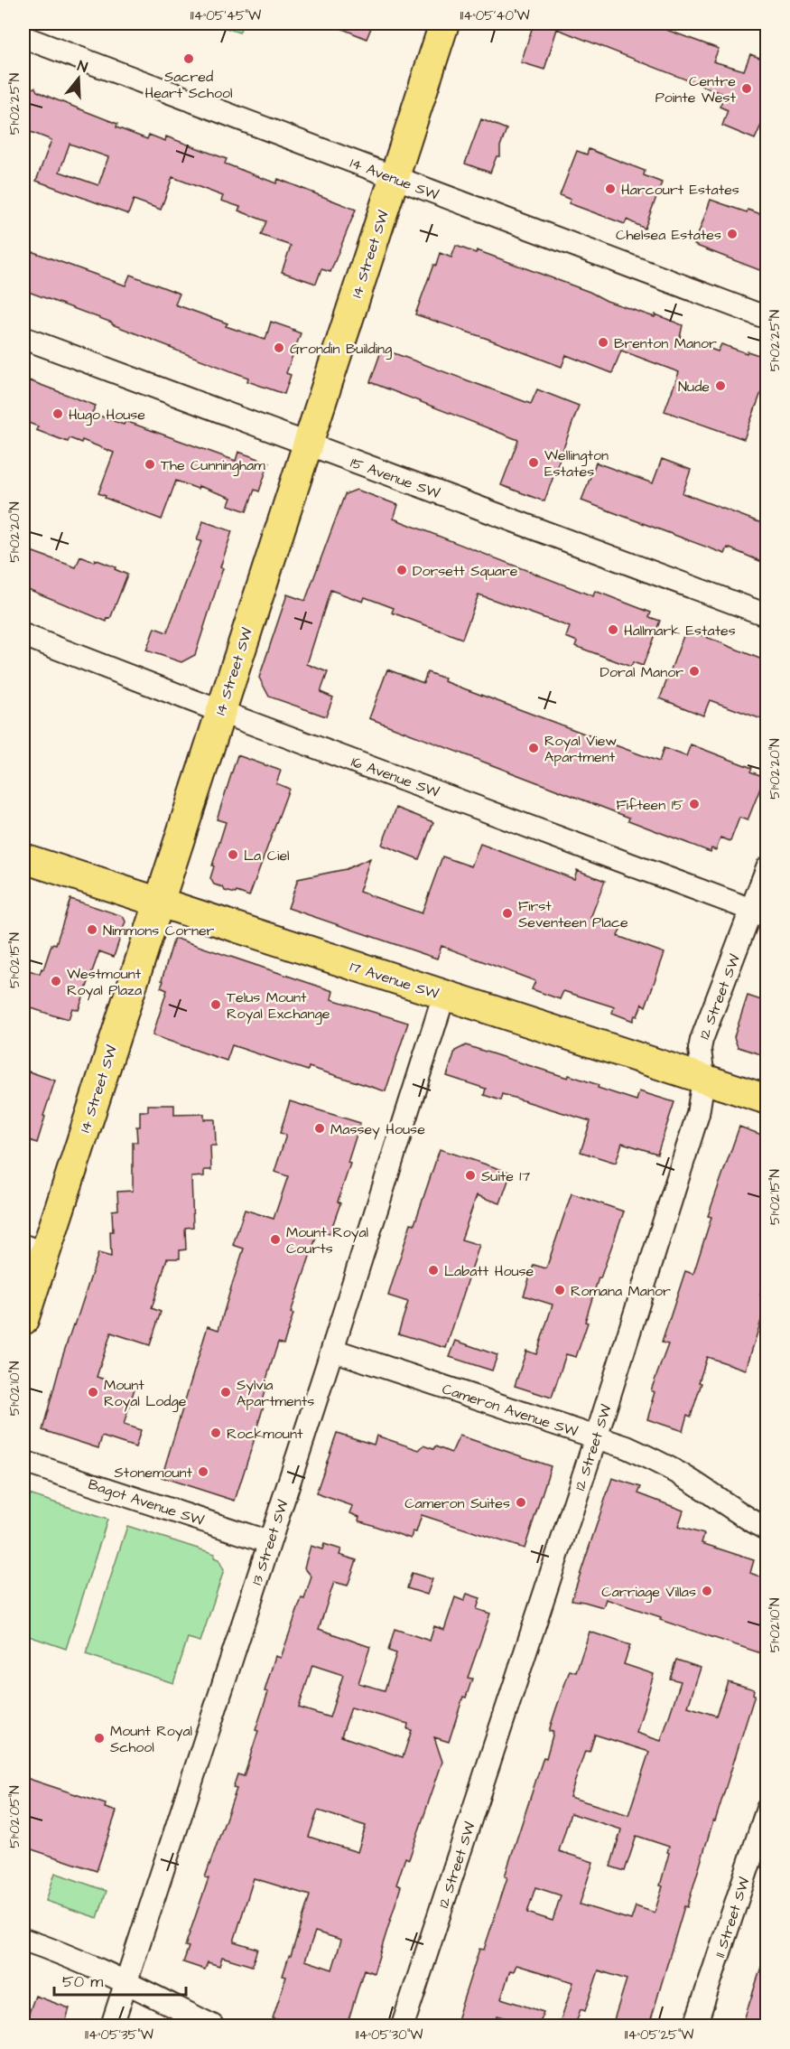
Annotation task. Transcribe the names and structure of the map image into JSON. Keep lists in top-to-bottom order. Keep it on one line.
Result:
{"streets":{"main road":["14 Street SW","17 Avenue SW"],"street":["14 Avenue SW","15 Avenue SW","16 Avenue SW","12 Street SW","Cameron Avenue SW","Bagot Avenue SW","13 Street SW","11 Street SW"]},"crossings":[["14 Avenue SW","14 Street SW"],["14 Street SW","15 Avenue SW"],["14 Street SW","16 Avenue SW"],["14 Street SW","17 Avenue SW"],["16 Avenue SW","12 Street SW"],["17 Avenue SW","12 Street SW"],["17 Avenue SW","13 Street SW"],["12 Street SW","Cameron Avenue SW"],["Cameron Avenue SW","13 Street SW"],["Bagot Avenue SW","13 Street SW"]],"places":["Sacred Heart School","Centre Pointe West","Harcourt Estates","Chelsea Estates","Brenton Manor","Grondin Building","Nude","Hugo House","Wellington Estates","The Cunningham","Dorsett Square","Hallmark Estates","Doral Manor","Royal View Apartment","Fifteen 15","La Ciel","First Seventeen Place","Nimmons Corner","Westmount Royal Plaza","Telus Mount Royal Exchange","Massey House","Suite 17","Mount Royal Courts","Labatt House","Romana Manor","Mount Royal Lodge","Sylvia Apartments","Rockmount","Stonemount","Cameron Suites","Carriage Villas","Mount Royal School"],"scale_bar":"50 m","north":"top","coordinates":["114°05'45\"W","114°05'40\"W","51°02'25\"N","51°02'20\"N","51°02'15\"N","51°02'10\"N","51°02'05\"N","114°05'35\"W","114°05'30\"W","114°05'25\"W"]}
